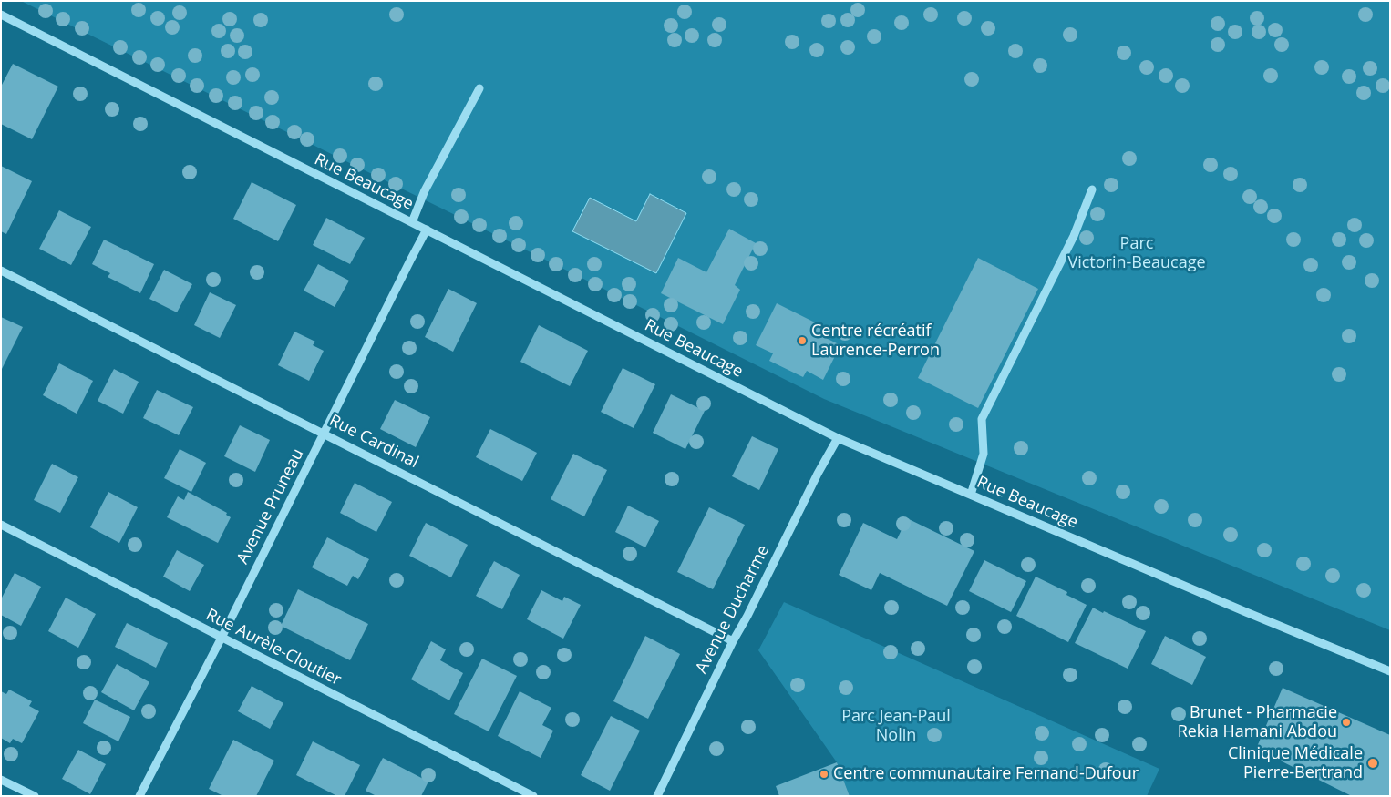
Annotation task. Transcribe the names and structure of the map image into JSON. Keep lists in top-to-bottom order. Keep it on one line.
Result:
{"streets":{"street":["Rue Beaucage","Rue Cardinal","Avenue Pruneau","Avenue Ducharme","Rue Aurèle-Cloutier"]},"crossings":[["Rue Beaucage","Avenue Pruneau"],["Rue Beaucage","Avenue Ducharme"],["Rue Cardinal","Avenue Pruneau"],["Rue Cardinal","Avenue Ducharme"],["Avenue Pruneau","Rue Aurèle-Cloutier"]],"parks":["Parc Victorin-Beaucage","Parc Jean-Paul Nolin"],"places":["Centre récréatif Laurence-Perron","Brunet - Pharmacie Rekia Hamani Abdou","Clinique Médicale Pierre-Bertrand","Centre communautaire Fernand-Dufour"]}
